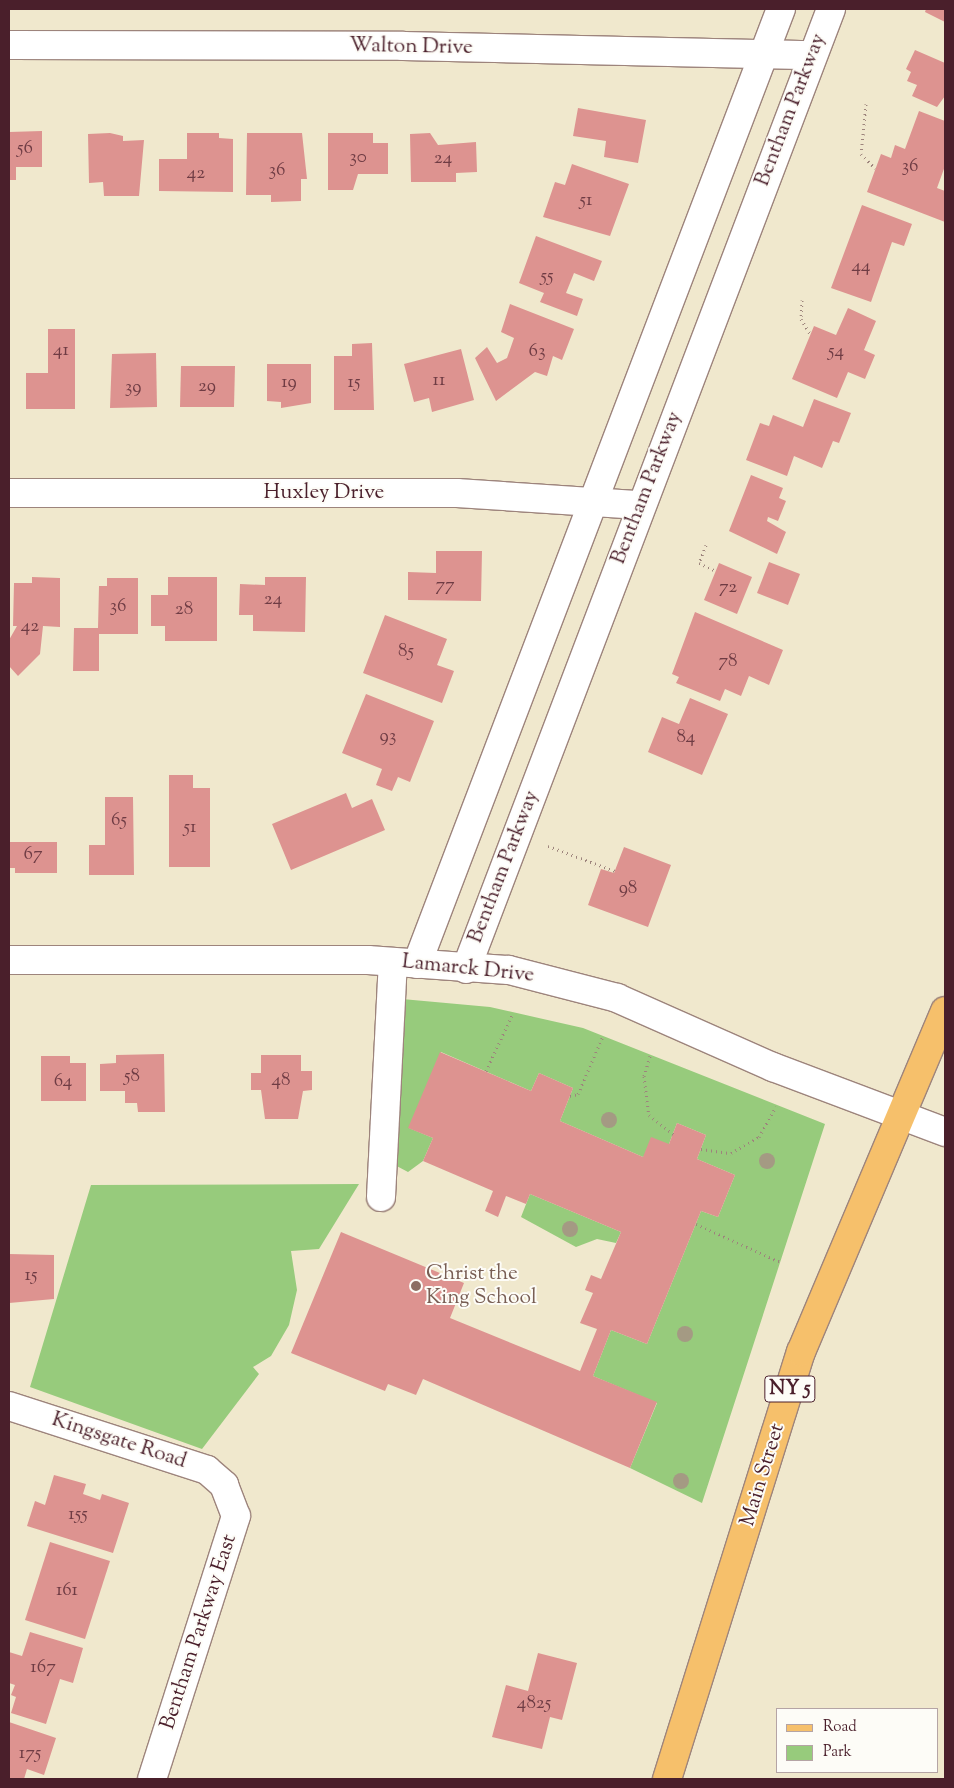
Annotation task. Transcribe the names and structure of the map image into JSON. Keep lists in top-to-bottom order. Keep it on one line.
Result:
{"streets":{"main road":["NY 5","Main Street"],"street":["Walton Drive","Bentham Parkway","Huxley Drive","Lamarck Drive","Kingsgate Road","Bentham Parkway East"]},"crossings":[["Walton Drive","Bentham Parkway"],["Bentham Parkway","Huxley Drive"],["Bentham Parkway","Lamarck Drive"],["Lamarck Drive","Main Street"],["Kingsgate Road","Bentham Parkway East"]],"places":["Christ the King School"],"house_numbers":["56","30","24","36","36","42","51","44","55","41","63","54","11","19","15","29","39","77","72","24","36","28","42","85","78","93","84","65","51","67","98","58","48","64","15","155","161","167","4825","175"],"legend":["Road","Park"]}
